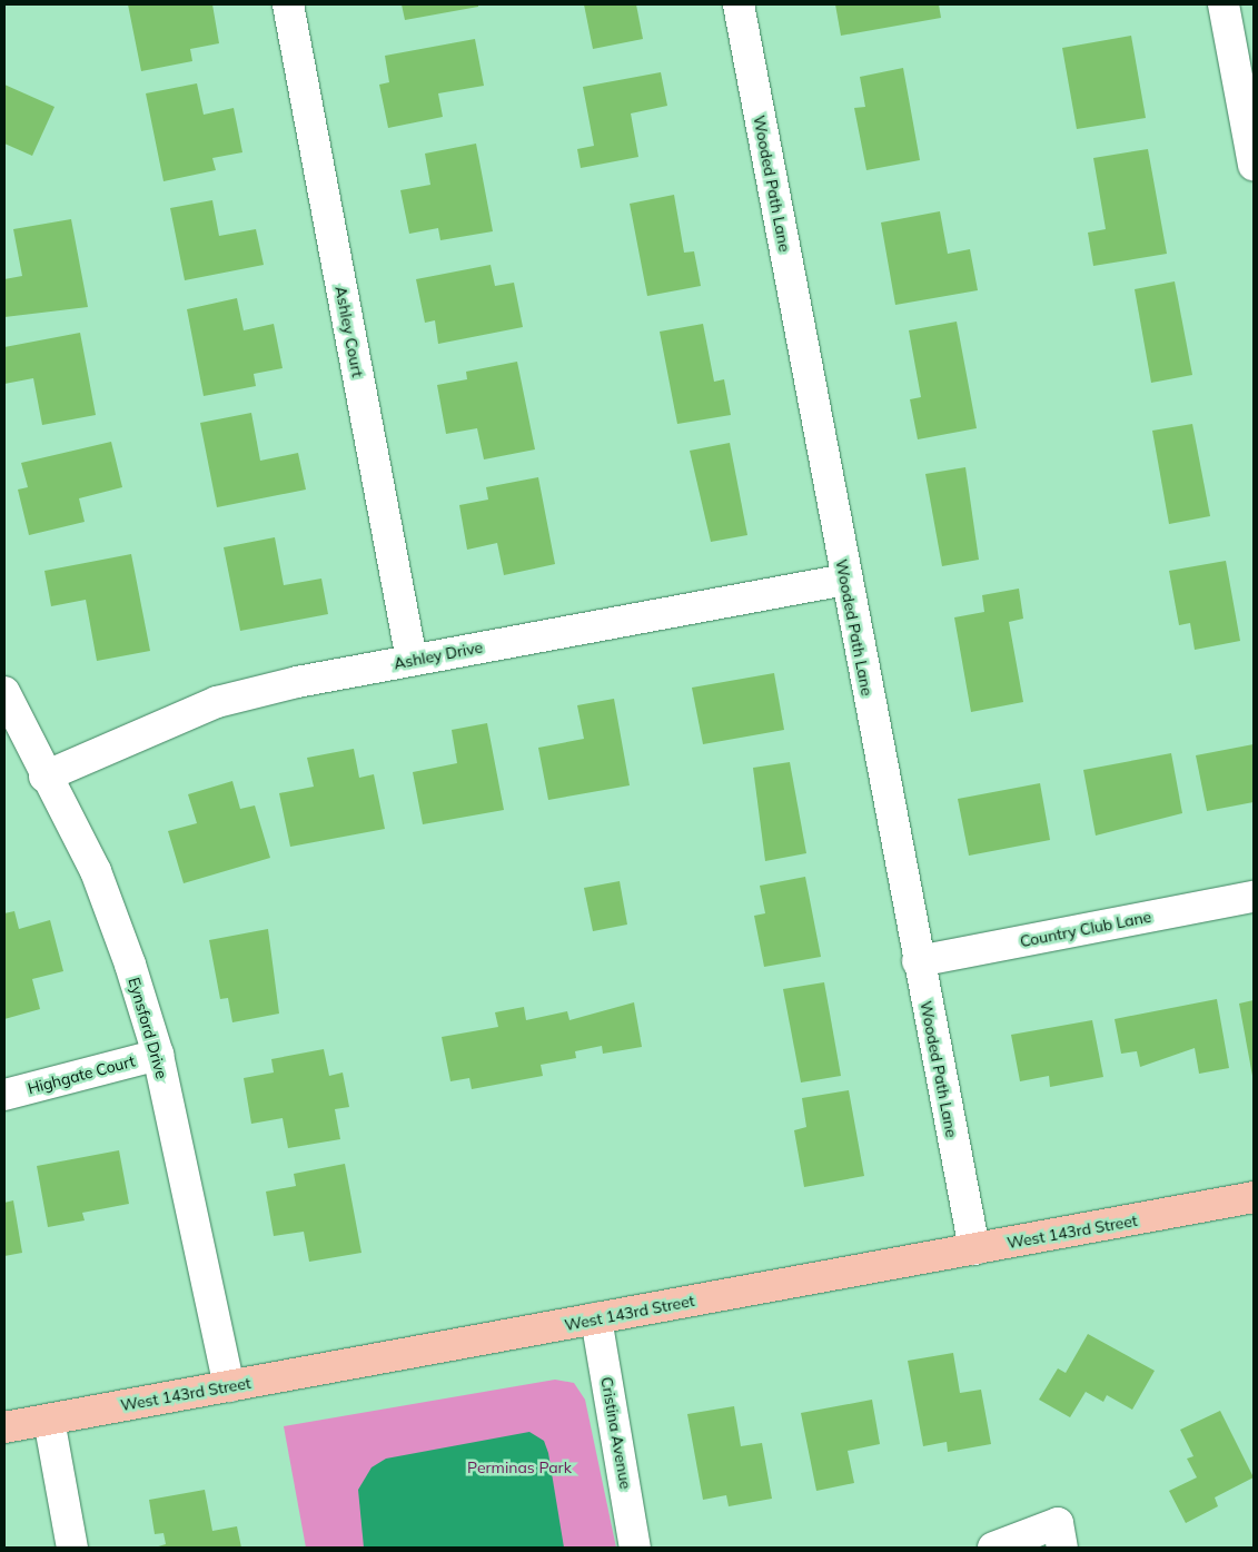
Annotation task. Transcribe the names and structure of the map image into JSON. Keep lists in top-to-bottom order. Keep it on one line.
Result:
{"streets":{"main road":["West 143rd Street"],"street":["Wooded Path Lane","Ashley Court","Ashley Drive","Country Club Lane","Eynsford Drive","Highgate Court","Cristina Avenue"]},"crossings":[["Wooded Path Lane","Ashley Drive"],["Wooded Path Lane","Country Club Lane"],["Wooded Path Lane","West 143rd Street"],["Ashley Court","Ashley Drive"],["Ashley Drive","Eynsford Drive"],["Eynsford Drive","Highgate Court"],["Eynsford Drive","West 143rd Street"],["West 143rd Street","Cristina Avenue"]],"parks":["Perminas Park"]}
